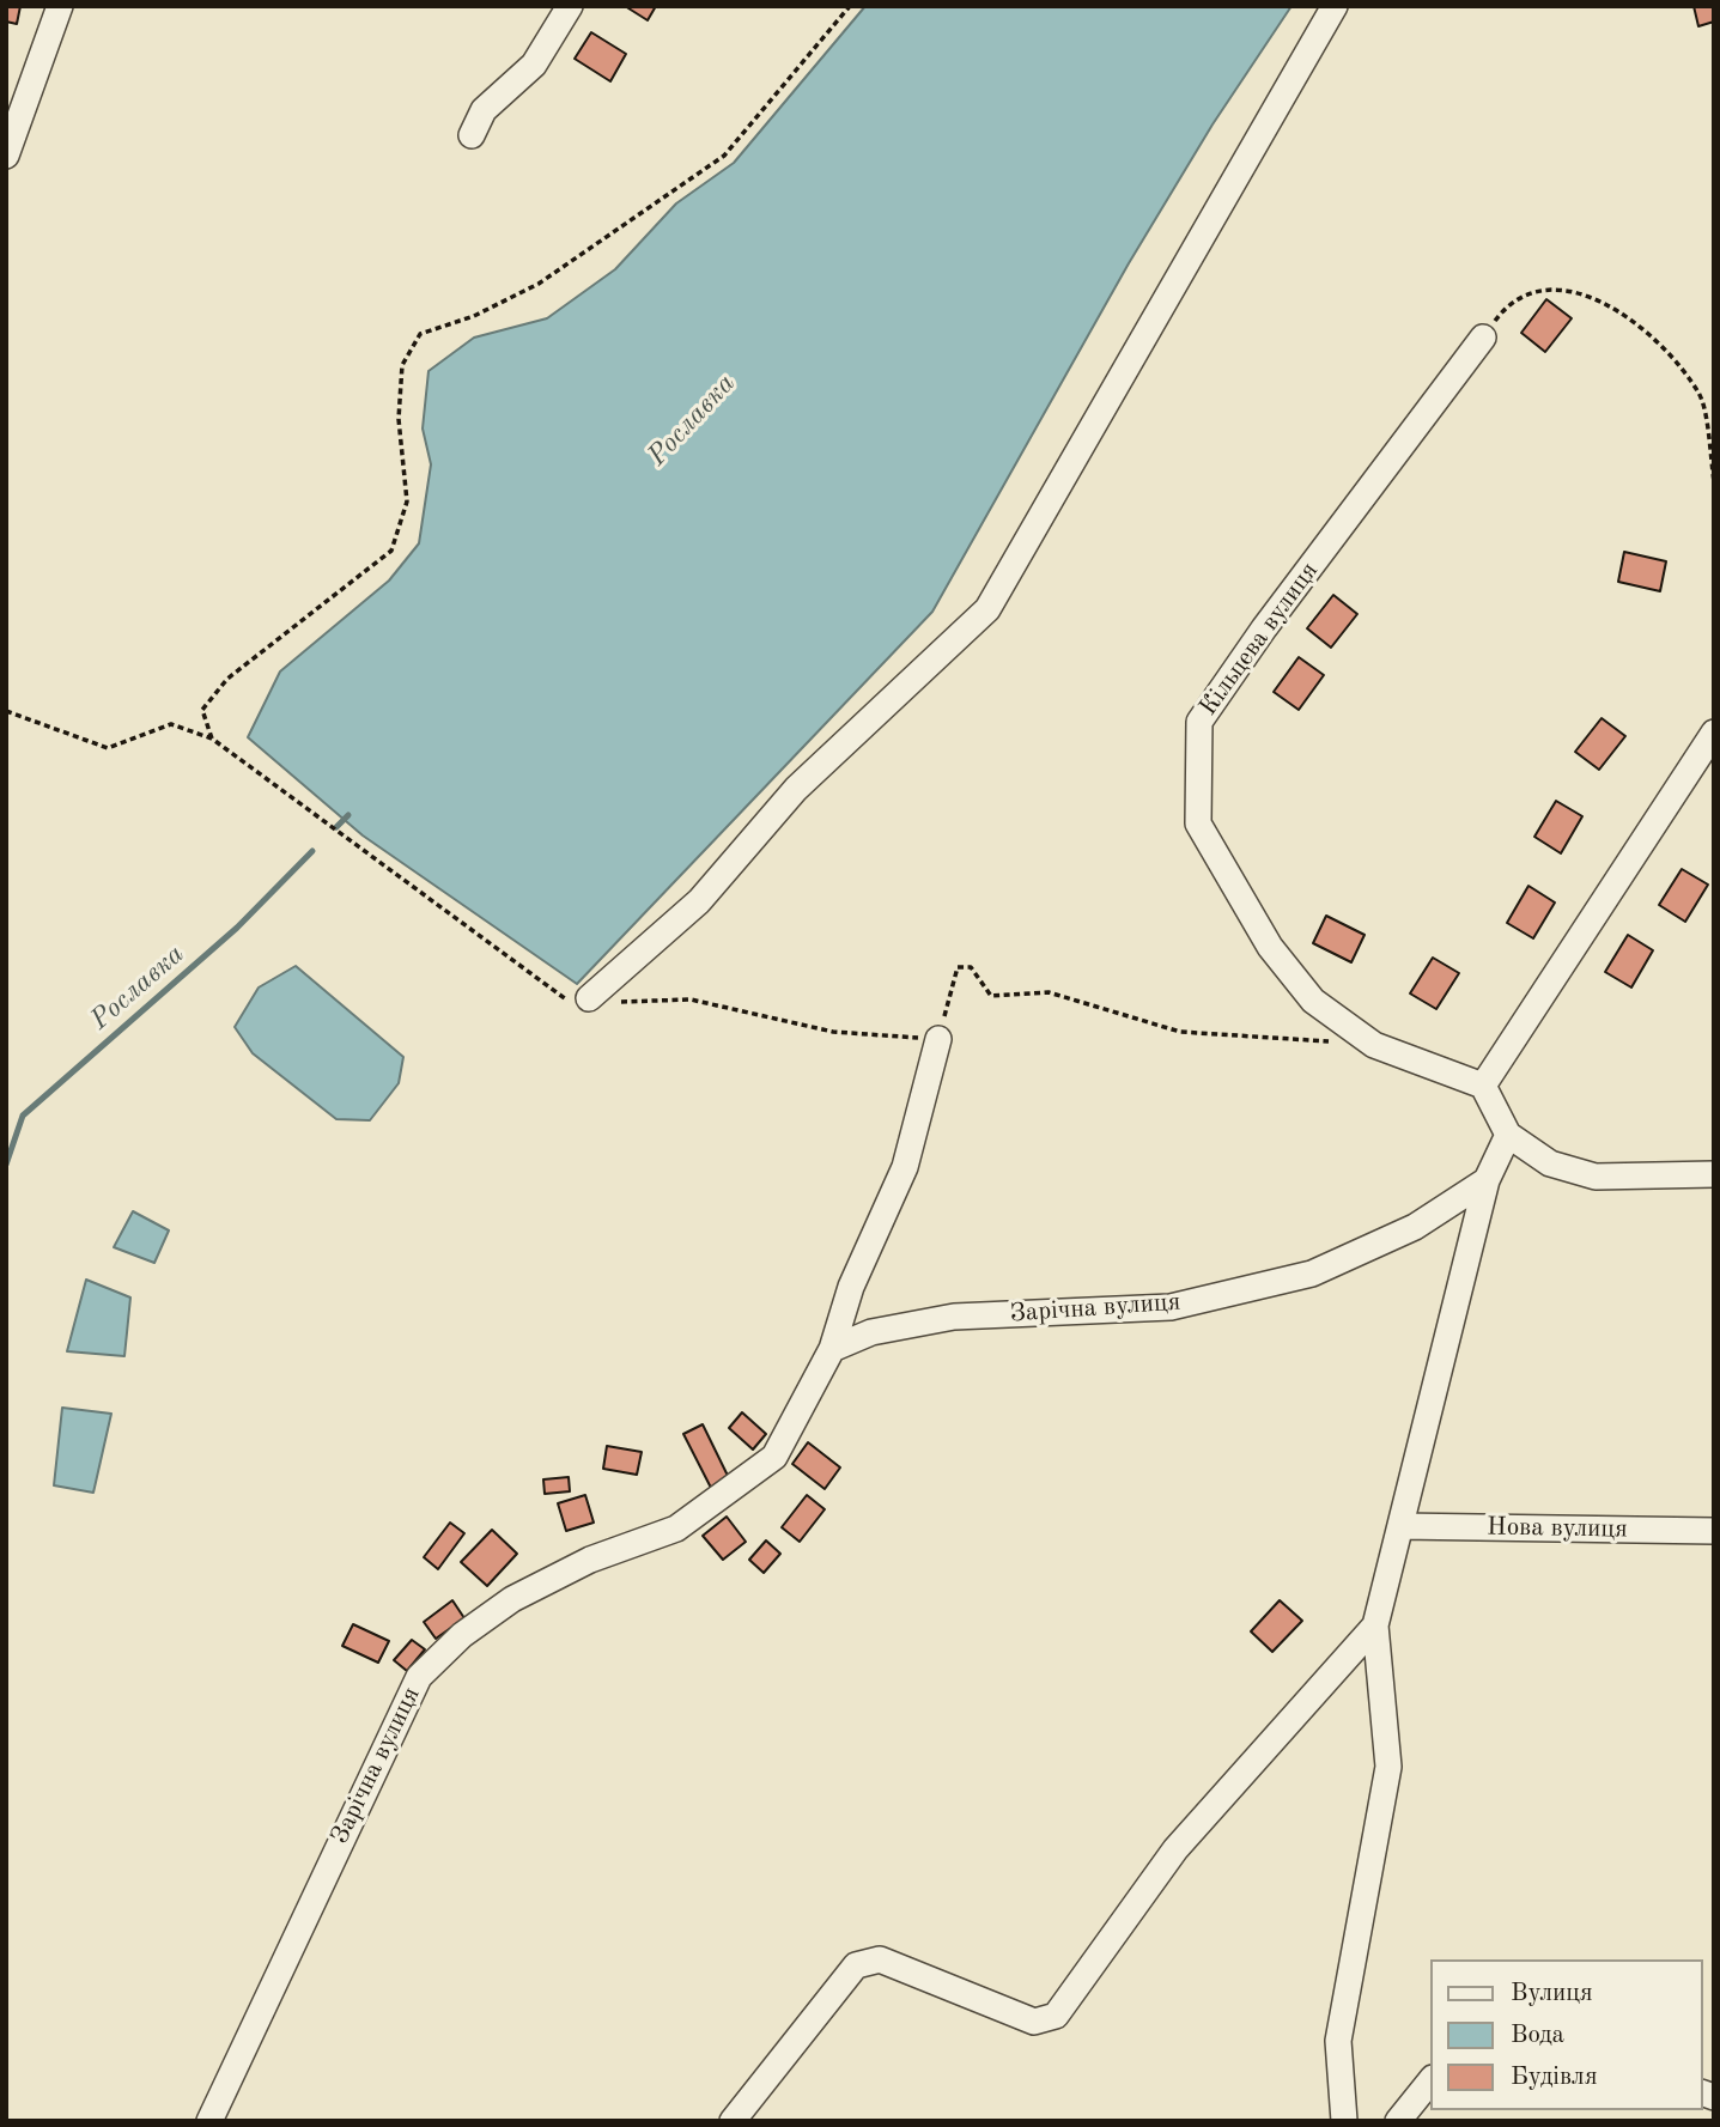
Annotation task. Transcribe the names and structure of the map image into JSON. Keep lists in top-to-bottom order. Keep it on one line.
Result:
{"streets":{"street":["Кільцева вулиця","Зарічна вулиця","Нова вулиця"]},"water":["Рославка"],"legend":["Вулиця","Вода","Будівля"]}
